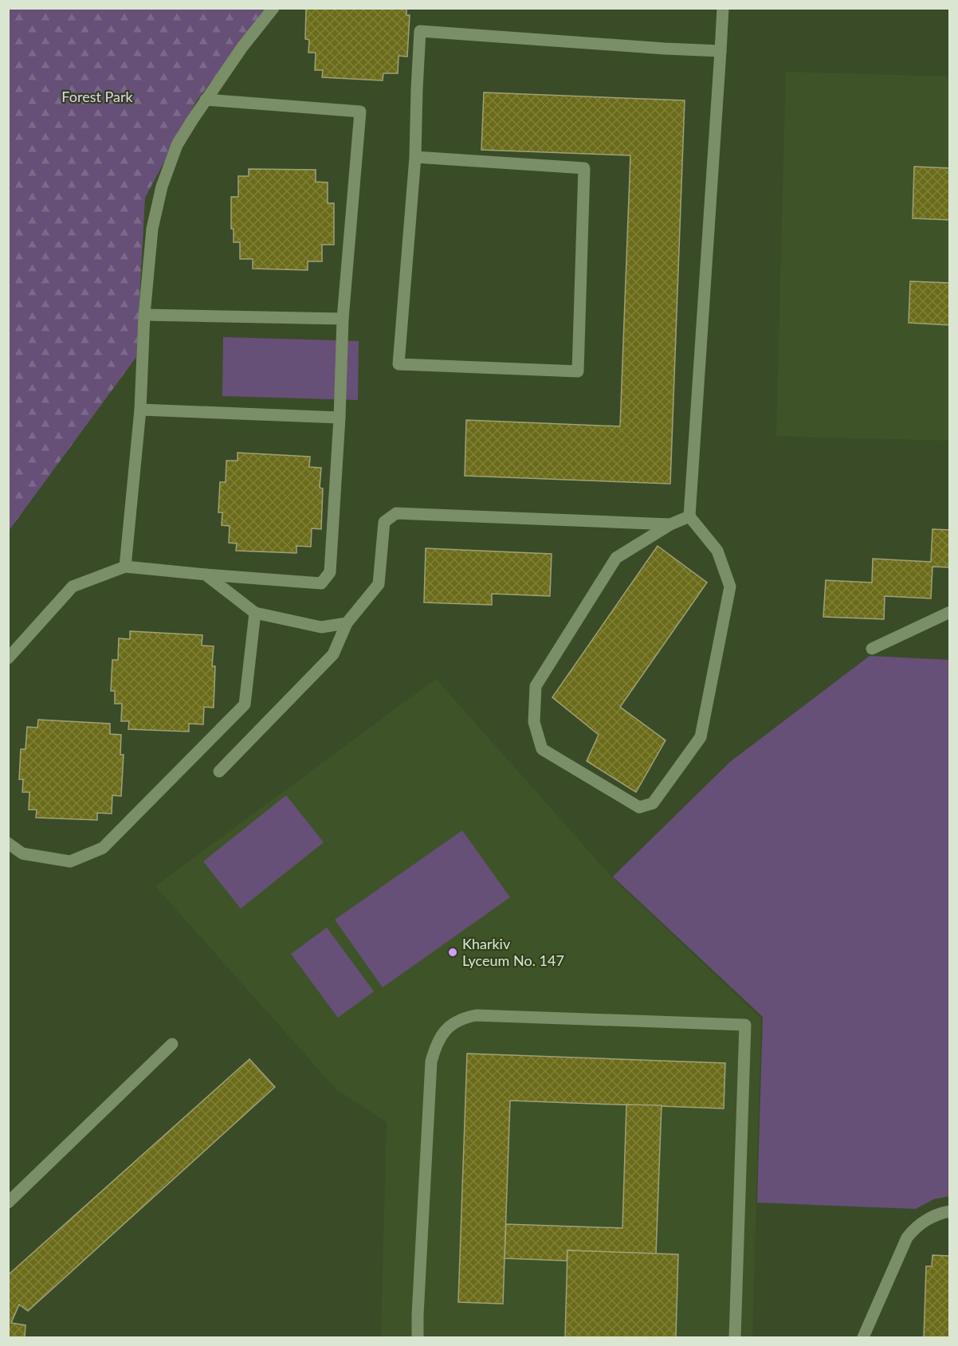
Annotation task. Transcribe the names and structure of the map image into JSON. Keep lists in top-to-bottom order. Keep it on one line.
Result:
{"parks":["Forest Park"],"places":["Kharkiv Lyceum No. 147"]}
